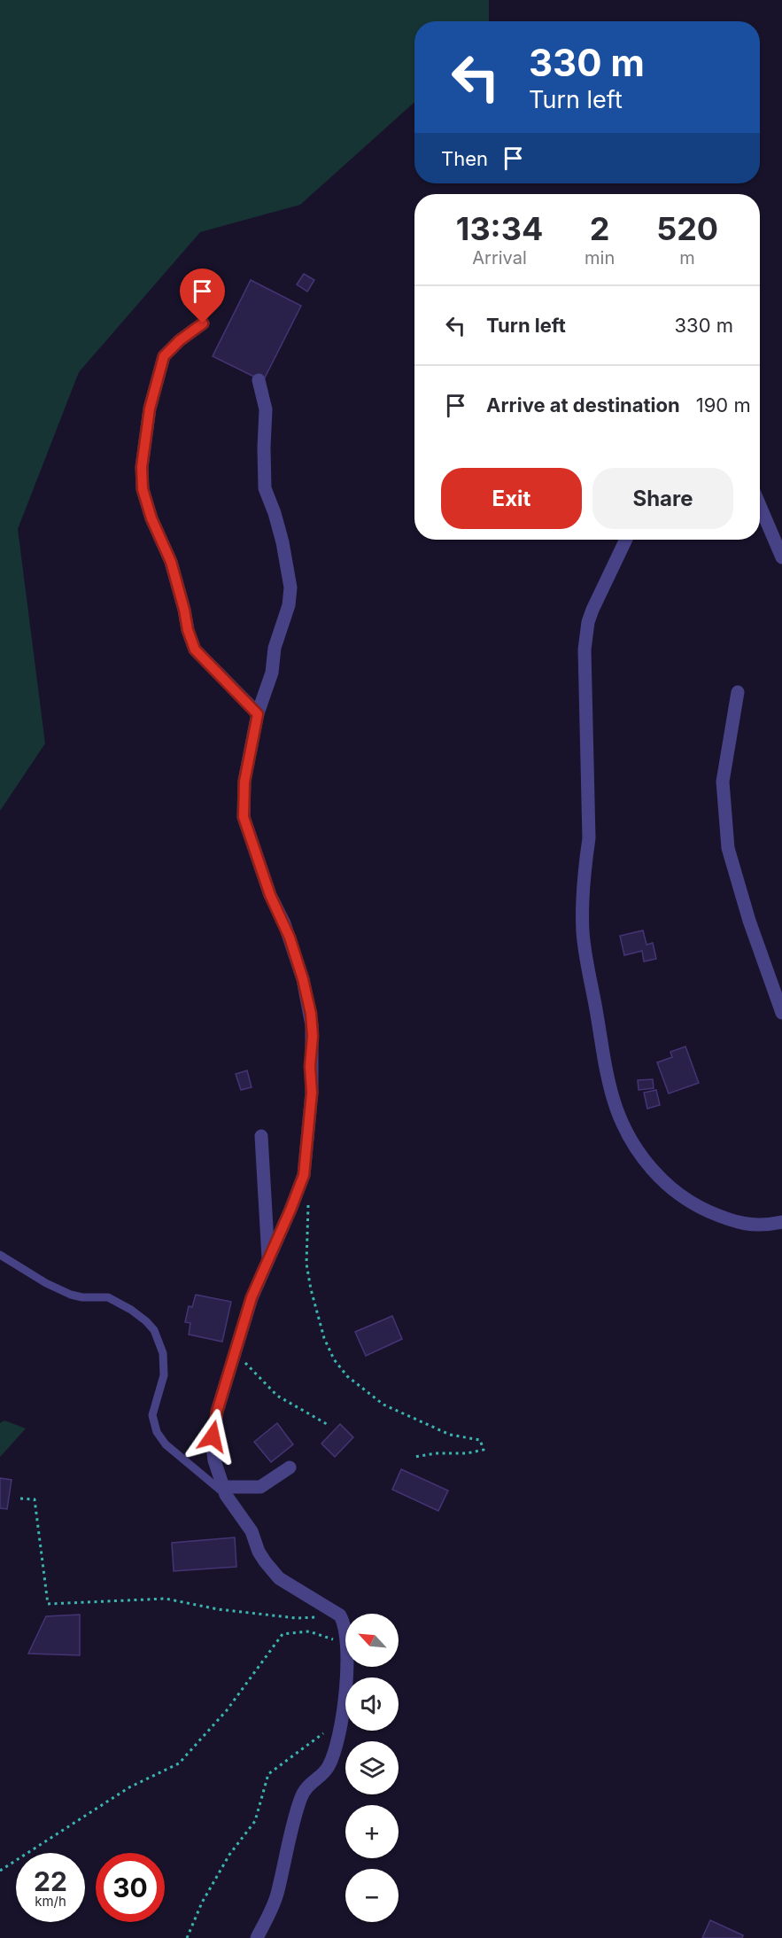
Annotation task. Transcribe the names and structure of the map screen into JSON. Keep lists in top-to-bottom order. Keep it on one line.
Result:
{"north":"top left","page":{"turn":["330 m","Turn left"],"then":"Then","eta":["13:34","Arrival","2","min","520","m"],"list":[{"name":"Turn left","value":"330 m"},{"name":"Arrive at destination","value":"190 m"}],"buttons":["Exit","Share"],"map_buttons":["+","−"],"speed":"22 km/h","limit":"30"}}
